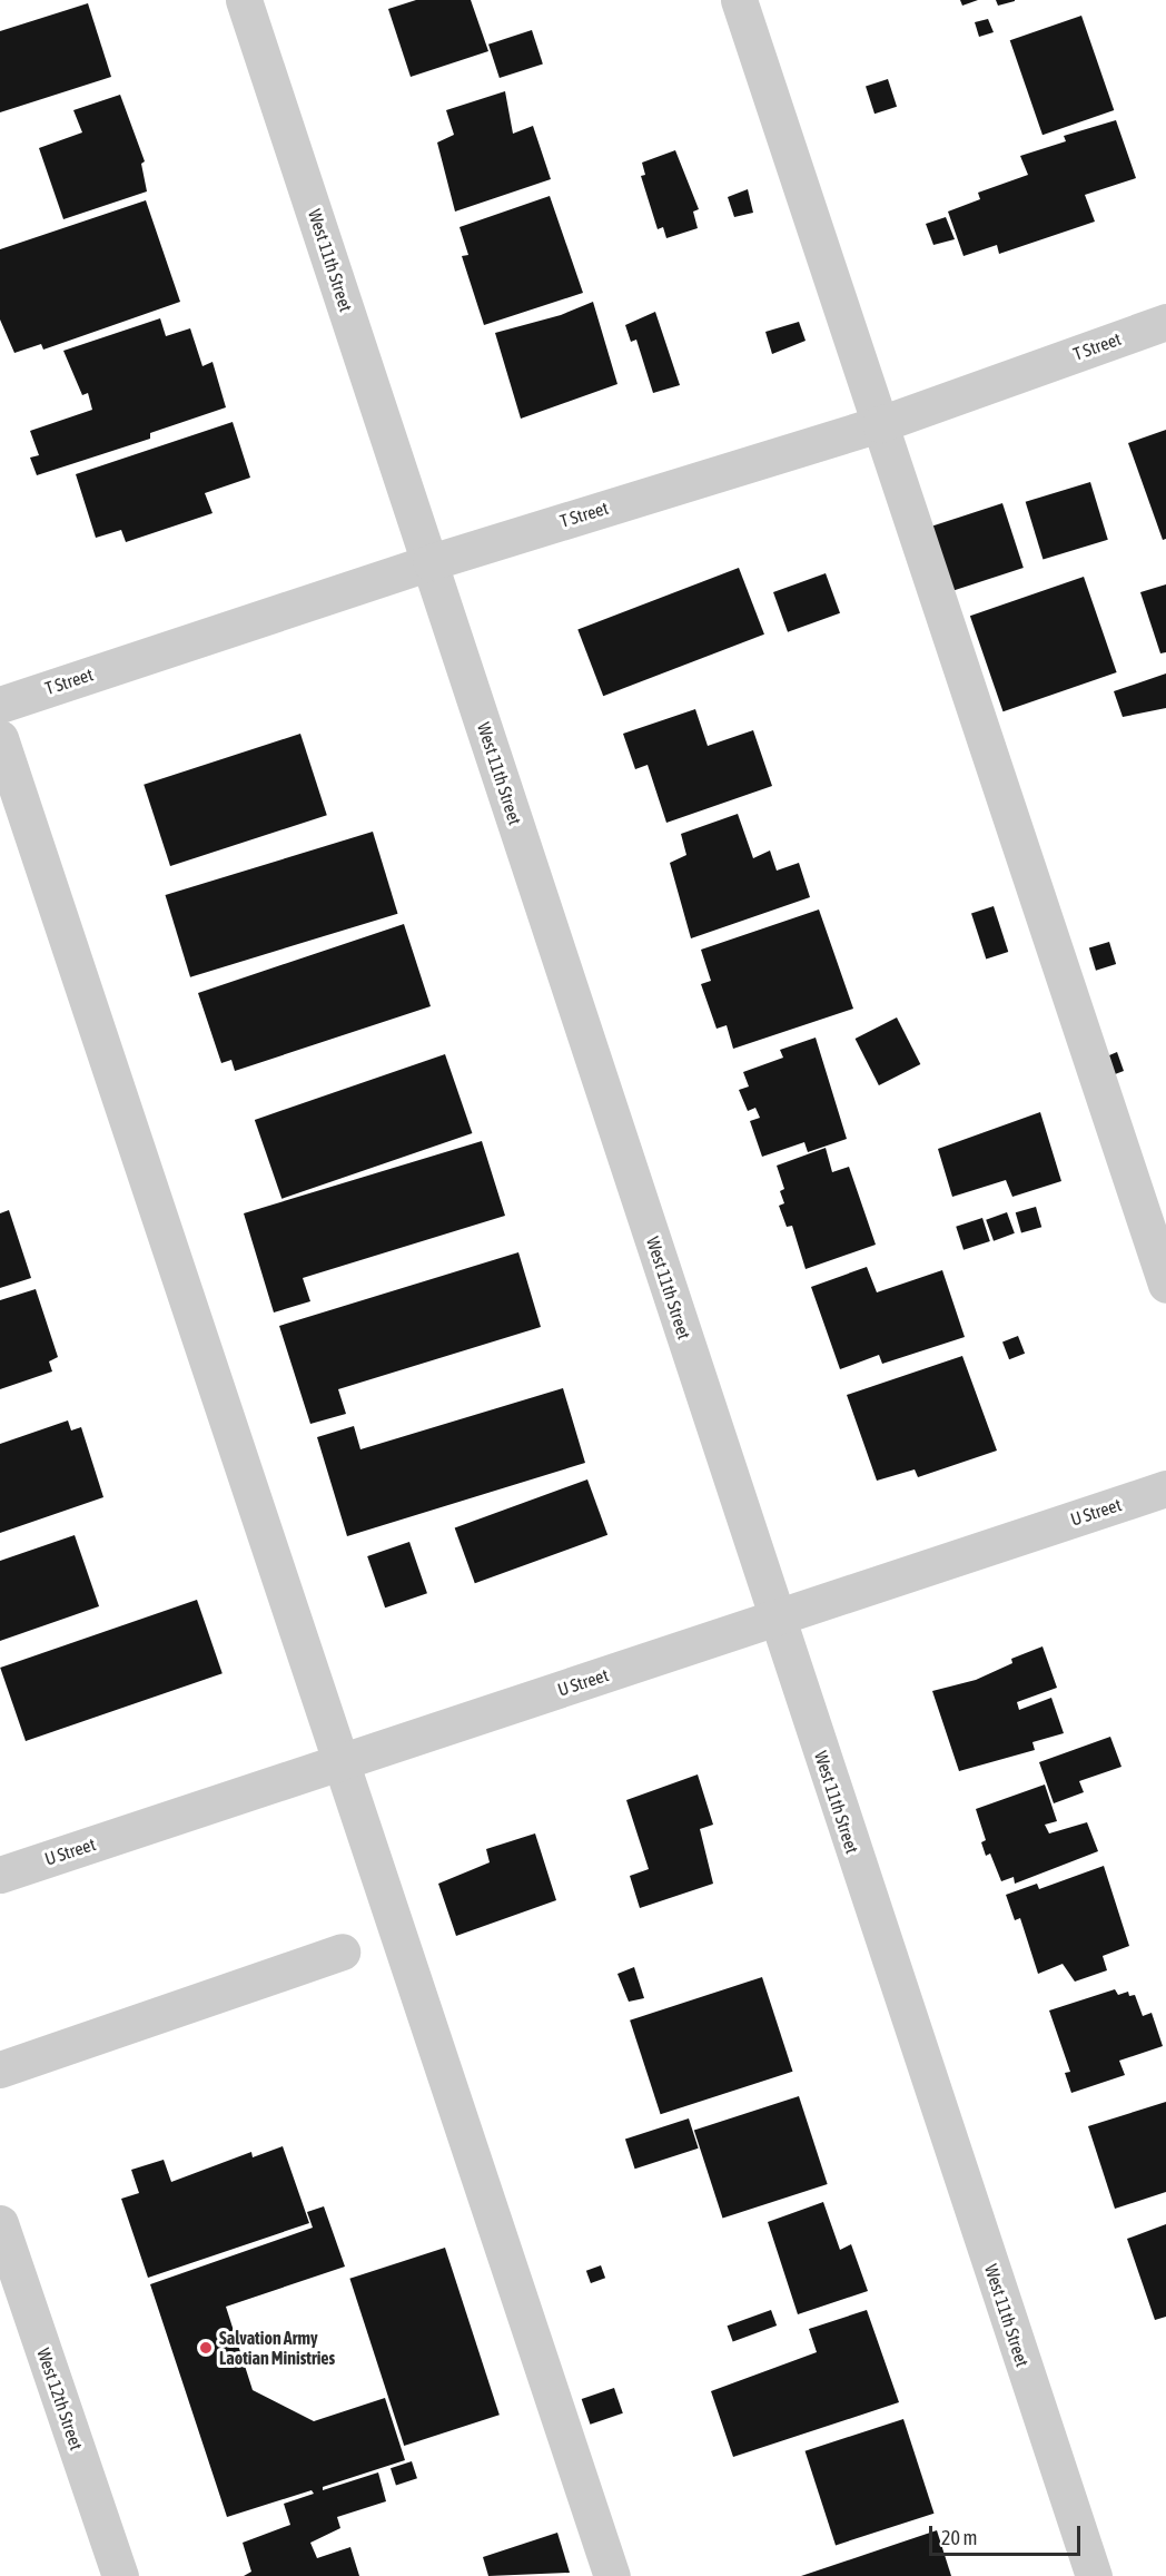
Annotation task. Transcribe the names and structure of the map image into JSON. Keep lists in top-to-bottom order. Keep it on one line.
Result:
{"streets":{"street":["West 11th Street","T Street","U Street","West 12th Street"]},"crossings":[["West 11th Street","T Street"],["West 11th Street","U Street"]],"places":["Salvation Army Laotian Ministries"],"scale_bar":"20 m"}
